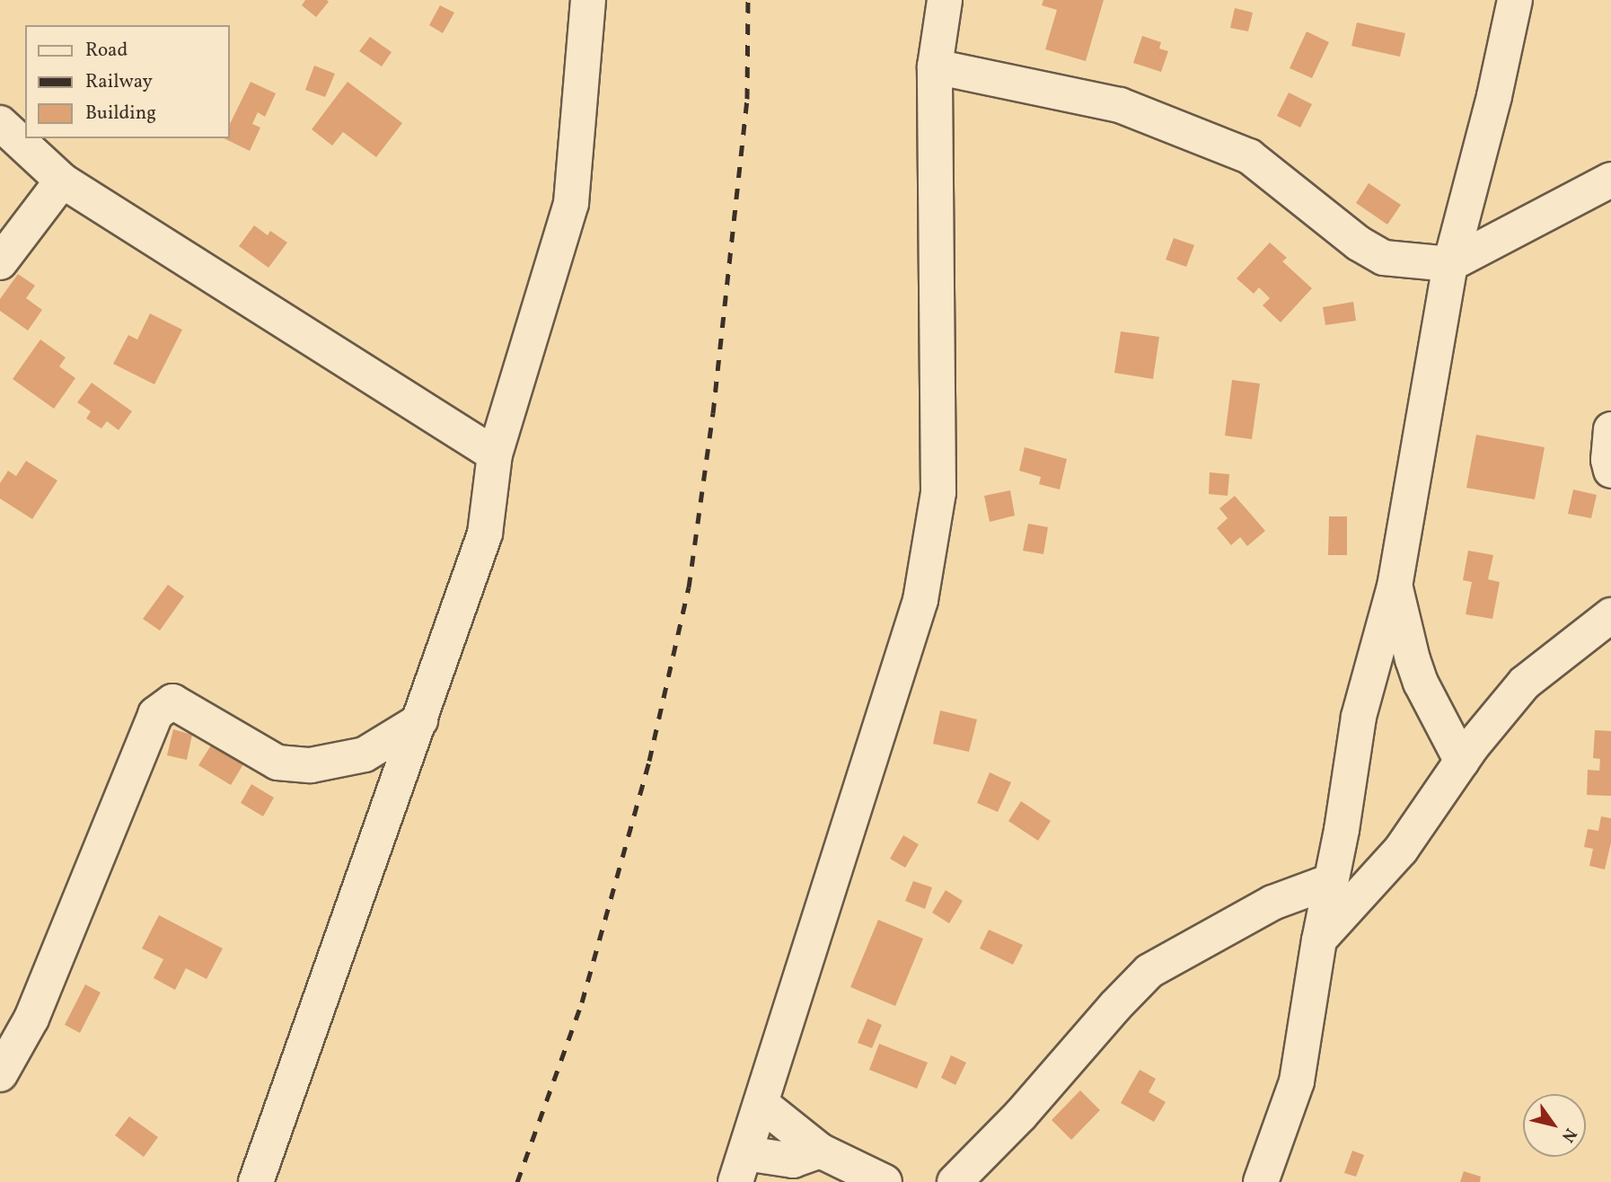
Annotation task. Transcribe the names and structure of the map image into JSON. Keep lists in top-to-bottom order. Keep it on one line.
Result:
{"legend":["Road","Railway","Building"],"north":"bottom right"}
